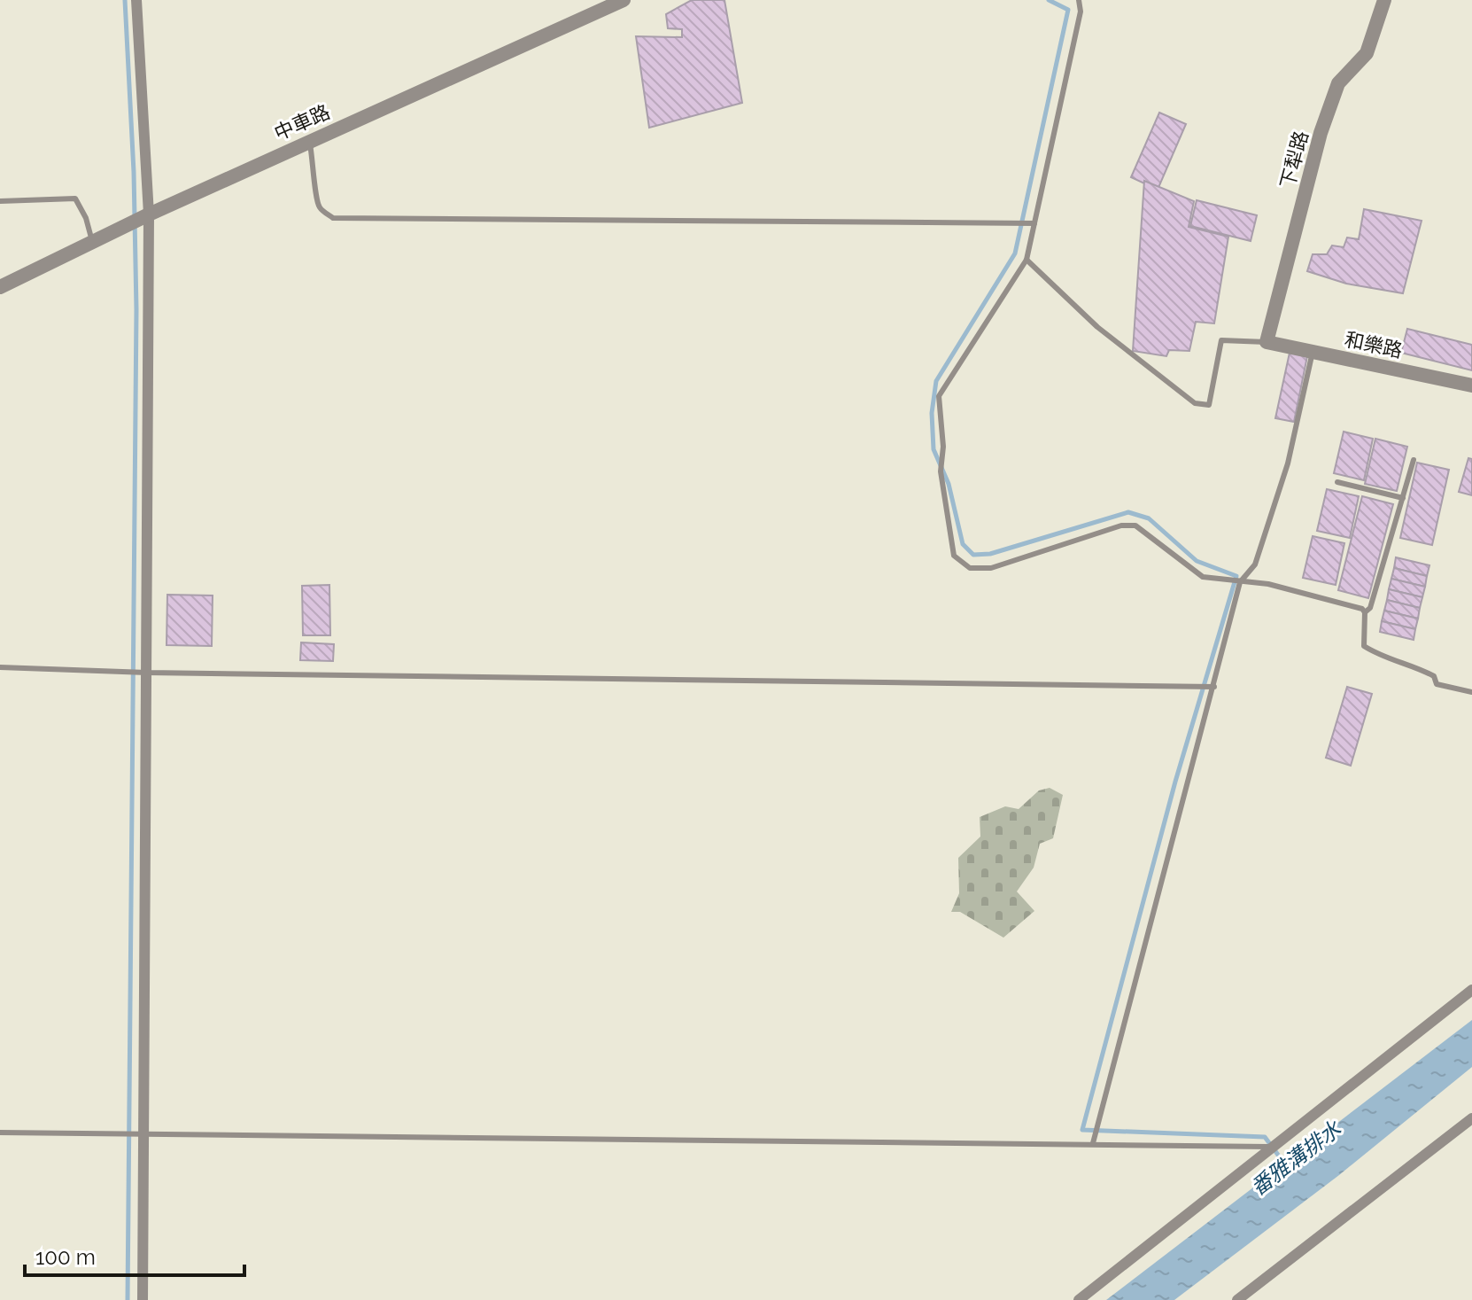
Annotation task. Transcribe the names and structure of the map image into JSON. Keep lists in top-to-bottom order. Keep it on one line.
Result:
{"streets":{"street":["中車路","下犁路","和樂路"]},"crossings":[["下犁路","和樂路"]],"water":["番雅溝排水"],"scale_bar":"100 m"}
